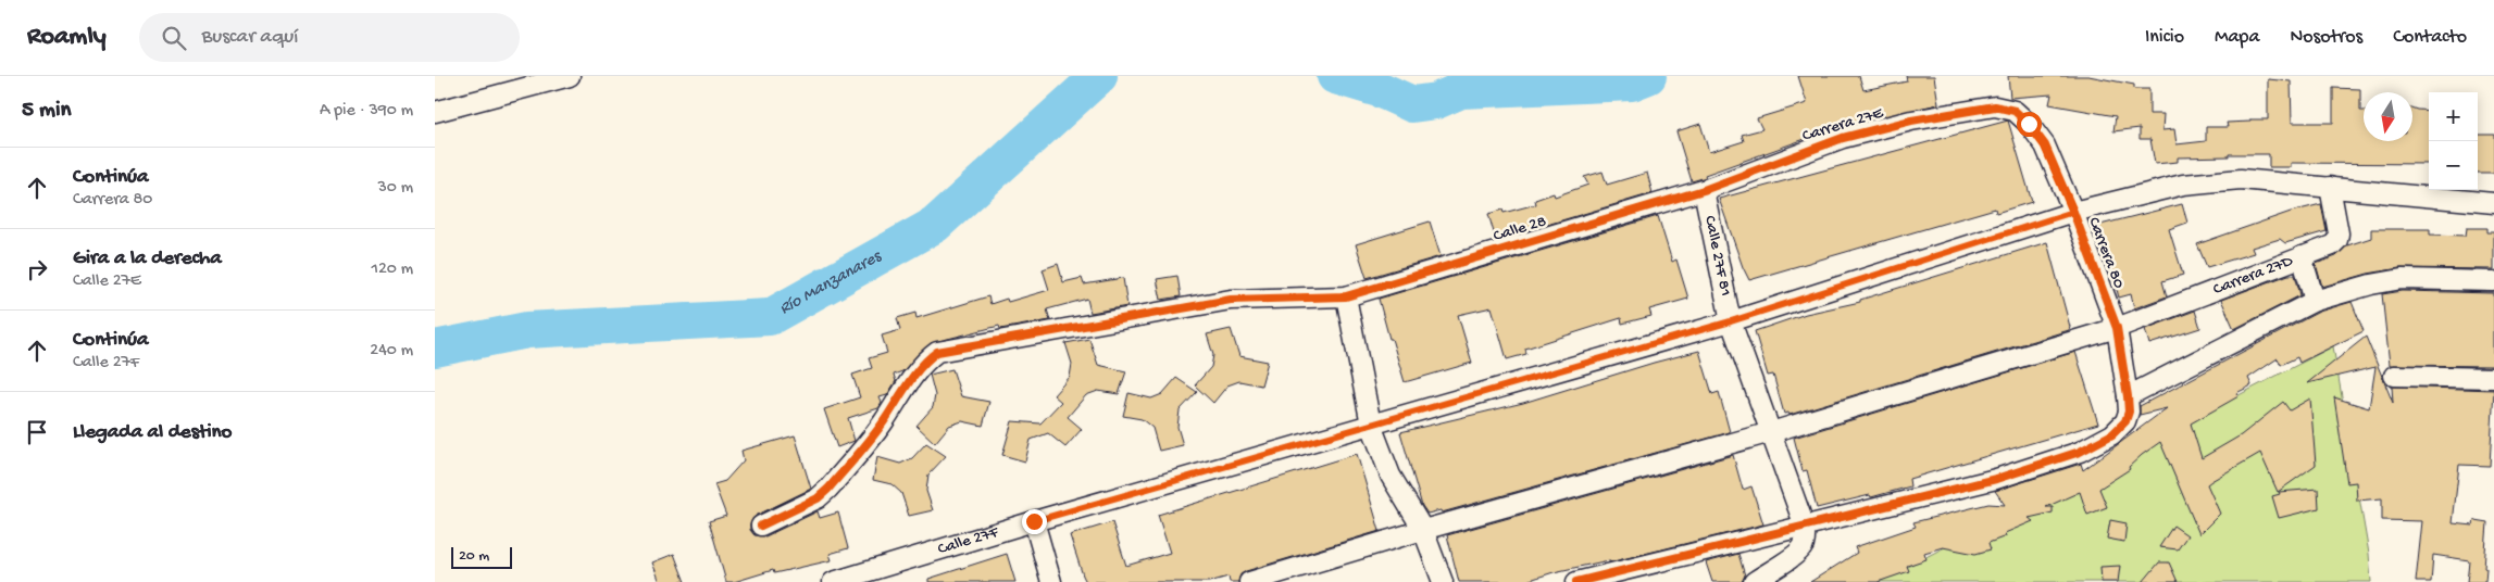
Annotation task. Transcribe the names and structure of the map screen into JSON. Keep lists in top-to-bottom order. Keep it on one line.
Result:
{"streets":{"street":["Carrera 27E","Calle 28","Carrera 80","Calle 27F 81","Carrera 27D","Calle 27F"]},"crossings":[["Carrera 27E","Calle 28"],["Carrera 27E","Carrera 80"],["Carrera 27E","Calle 27F 81"],["Calle 28","Calle 27F 81"],["Carrera 80","Carrera 27D"],["Carrera 80","Calle 27F"],["Calle 27F 81","Calle 27F"]],"water":["Río Manzanares"],"scale_bar":"20 m","north":"bottom","page":{"header":"Roamly","search":"Buscar aquí","nav":["Inicio","Mapa","Nosotros","Contacto"],"heading":["5 min","A pie · 390 m"],"map_buttons":["+","−"],"list":[["Continúa","Carrera 80","30 m"],["Gira a la derecha","Calle 27E","120 m"],["Continúa","Calle 27F","240 m"],"Llegada al destino"],"scale":"20 m"}}
